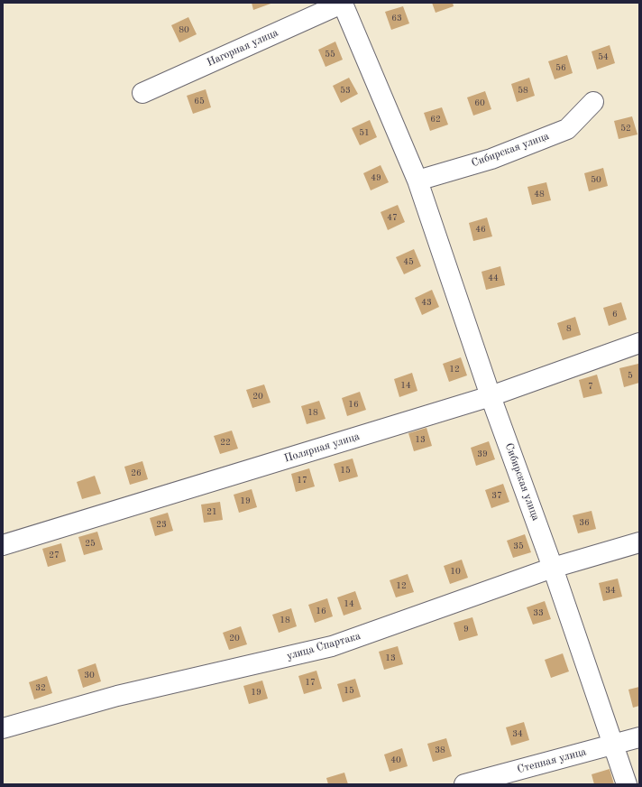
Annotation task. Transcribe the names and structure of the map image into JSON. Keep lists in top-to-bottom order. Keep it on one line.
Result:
{"streets":{"street":["Нагорная улица","Сибирская улица","Полярная улица","улица Спартака","Степная улица"]},"crossings":[["Нагорная улица","Сибирская улица"],["Сибирская улица","Полярная улица"],["Сибирская улица","улица Спартака"],["Сибирская улица","Степная улица"]],"house_numbers":["63","80","55","54","56","53","58","65","60","62","52","51","49","50","48","47","46","45","44","43","6","8","12","5","14","7","20","16","18","13","22","39","15","26","17","37","19","21","36","23","25","35","27","10","12","34","14","16","33","18","9","20","13","30","17","32","15","19","34","38","40"]}
